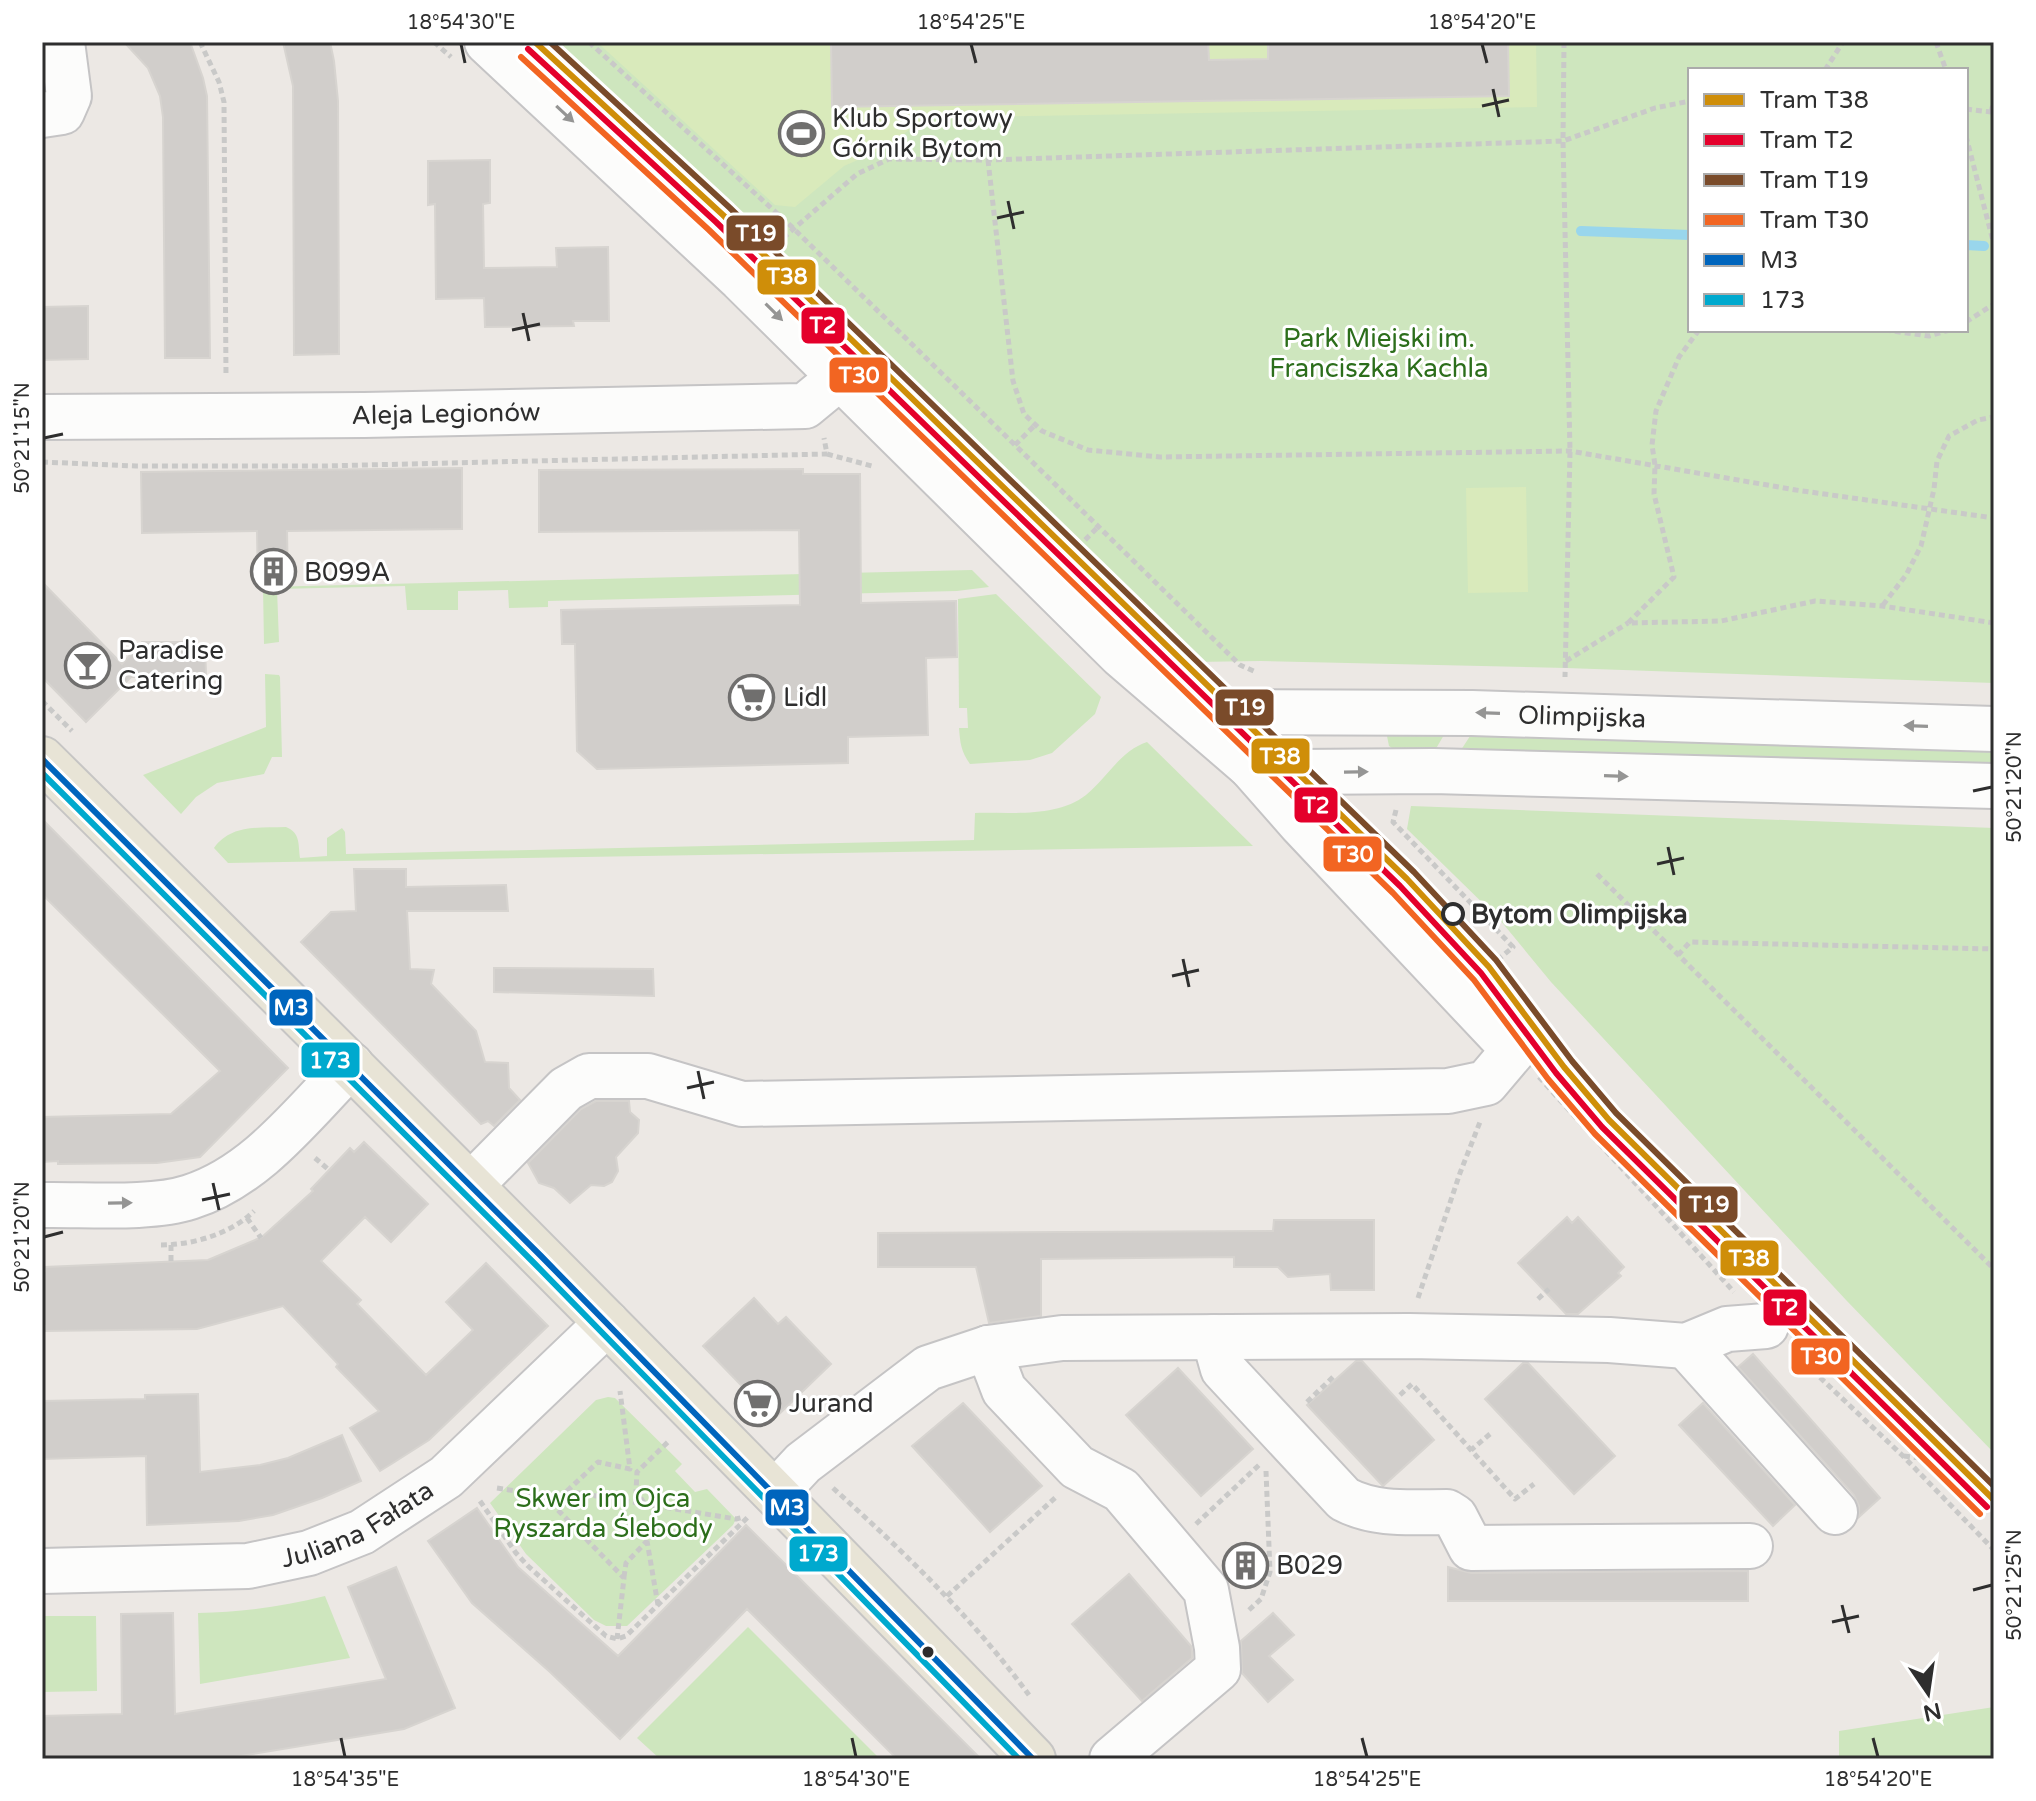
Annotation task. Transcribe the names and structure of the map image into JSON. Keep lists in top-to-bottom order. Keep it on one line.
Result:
{"streets":{"street":["Aleja Legionów","Olimpijska","Juliana Fałata"]},"parks":["Park Miejski im. Franciszka Kachla","Skwer im Ojca Ryszarda Ślebody"],"places":{"sports":["Klub Sportowy Górnik Bytom"],"building":["B099A","B029"],"bar":["Paradise Catering"],"supermarket":["Lidl","Jurand"],"other":["Bytom Olimpijska"]},"lines":["tram line T38","tram line T19","tram line T2","tram line T30","transit line M3","transit line 173"],"legend":["Tram T38","Tram T2","Tram T19","Tram T30","M3","173"],"north":"bottom","coordinates":["18°54'30\"E","18°54'25\"E","18°54'20\"E","50°21'15\"N","50°21'20\"N","50°21'25\"N","18°54'35\"E"]}
